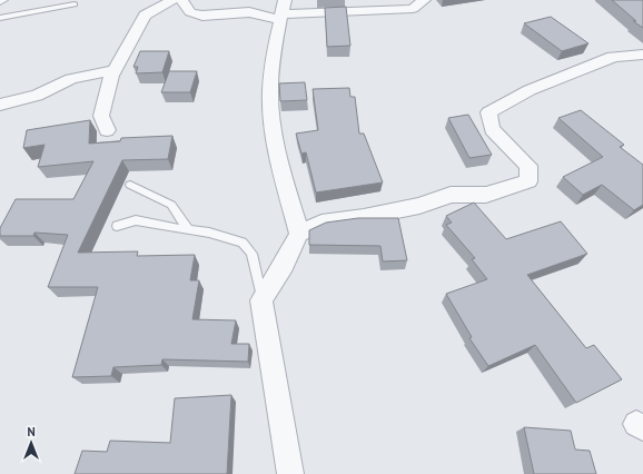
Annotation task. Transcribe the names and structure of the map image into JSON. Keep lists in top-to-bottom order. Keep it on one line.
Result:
{"north":"top"}
